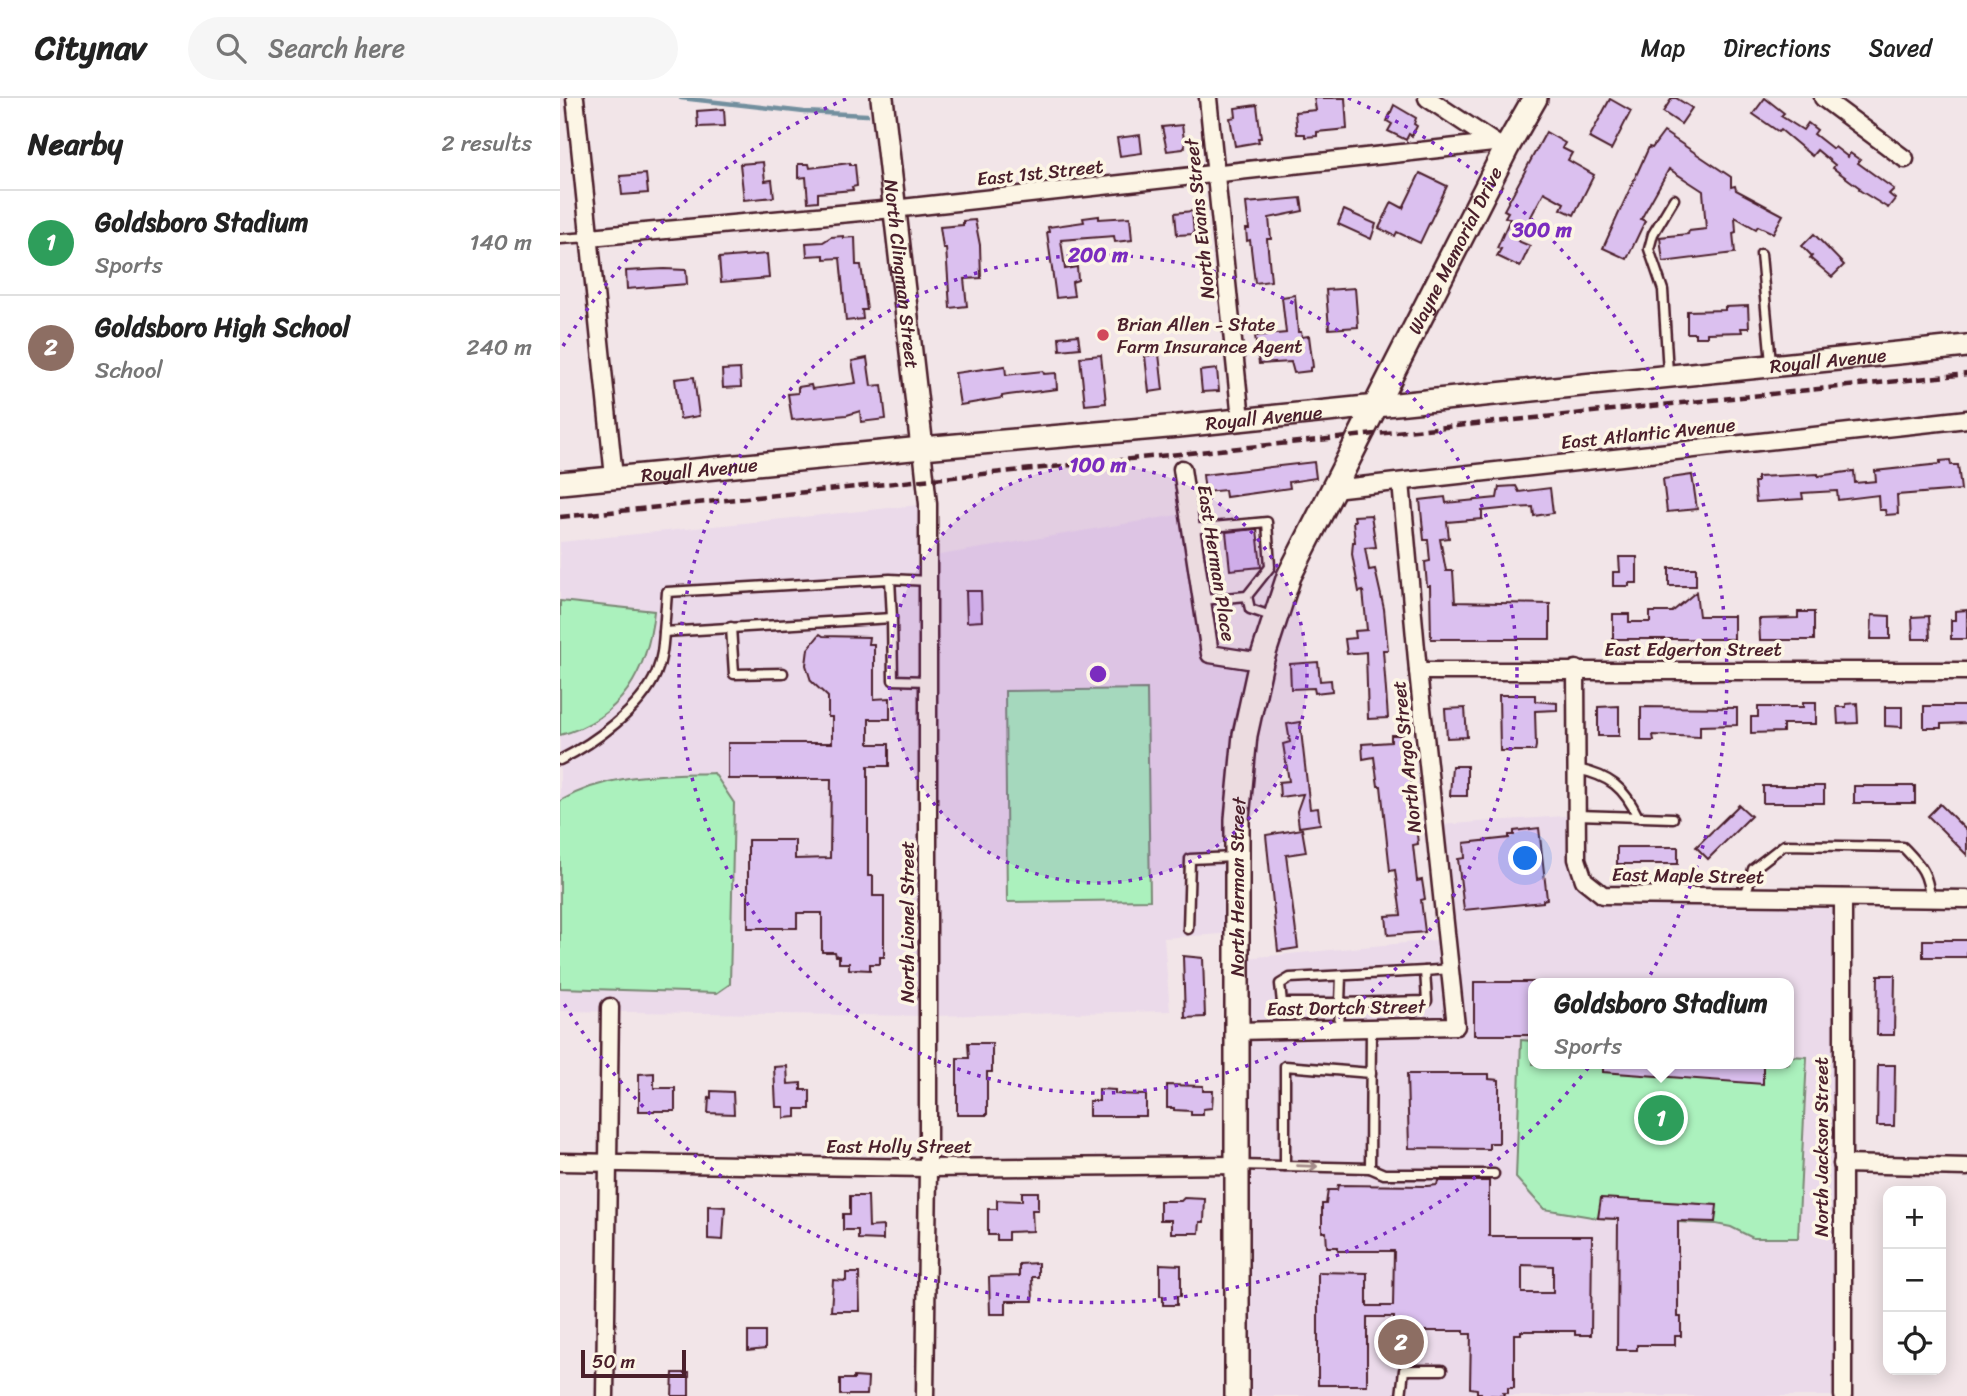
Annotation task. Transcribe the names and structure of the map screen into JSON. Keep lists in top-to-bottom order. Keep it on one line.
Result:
{"streets":{"main road":["Wayne Memorial Drive","North Herman Street"],"street":["East 1st Street","North Evans Street","North Clingman Street","Royall Avenue","East Atlantic Avenue","East Herman Place","East Edgerton Street","North Argo Street","East Maple Street","North Lionel Street","East Dortch Street","East Holly Street","North Jackson Street"]},"crossings":[["East 1st Street","North Evans Street"],["East 1st Street","Wayne Memorial Drive"],["East 1st Street","North Clingman Street"],["North Evans Street","Royall Avenue"],["Wayne Memorial Drive","Royall Avenue"],["Wayne Memorial Drive","North Herman Street"],["North Clingman Street","Royall Avenue"],["North Clingman Street","North Lionel Street"],["Royall Avenue","North Herman Street"],["Royall Avenue","North Lionel Street"],["East Atlantic Avenue","North Argo Street"],["East Atlantic Avenue","North Herman Street"],["East Herman Place","North Herman Street"],["East Edgerton Street","North Argo Street"],["East Edgerton Street","East Maple Street"],["North Argo Street","East Dortch Street"],["East Maple Street","North Jackson Street"],["North Herman Street","East Dortch Street"],["North Herman Street","East Holly Street"],["North Lionel Street","East Holly Street"]],"places":["Brian Allen - State Farm Insurance Agent"],"scale_bar":"50 m","page":{"header":"Citynav","search":"Search here","nav":["Map","Directions","Saved"],"heading":["Nearby","2 results"],"list":[{"mark":"1","name":"Goldsboro Stadium","note":"Sports","value":"140 m"},{"mark":"2","name":"Goldsboro High School","note":"School","value":"240 m"}],"popup":["Goldsboro Stadium","Sports"],"pins":["1","2"],"map_buttons":["+","−"],"scale":"50 m"},"rings":["300 m","200 m","100 m"]}
